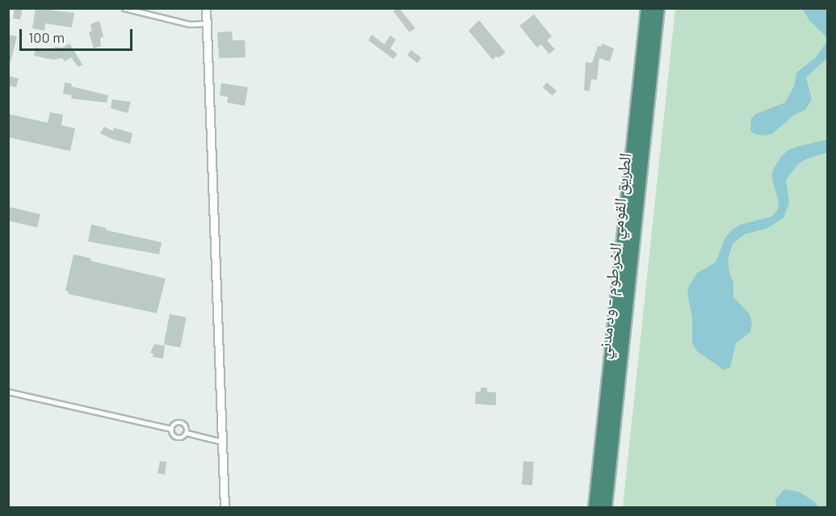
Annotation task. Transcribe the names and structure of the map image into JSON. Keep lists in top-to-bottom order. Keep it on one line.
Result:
{"streets":{"highway":["الطريق القومي الخرطوم - ود مدني"]},"scale_bar":"100 m"}
